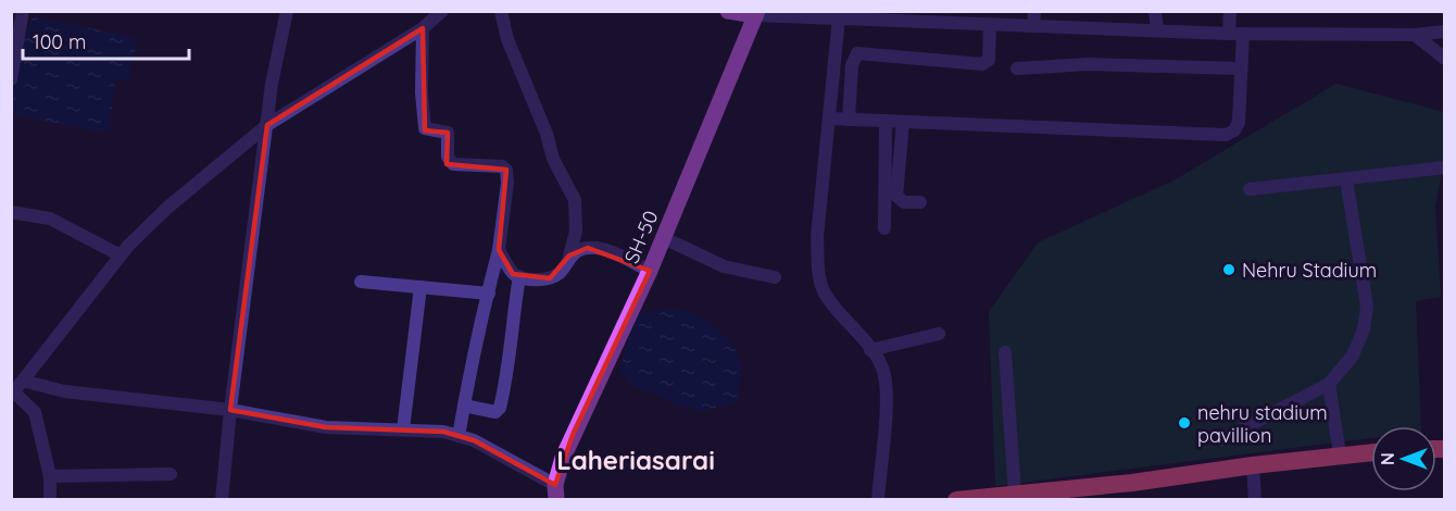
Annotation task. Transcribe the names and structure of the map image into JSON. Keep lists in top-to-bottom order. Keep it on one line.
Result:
{"streets":{"main road":["SH-50"]},"districts":["Laheriasarai"],"places":["Nehru Stadium","nehru stadium pavillion"],"scale_bar":"100 m","north":"left"}
